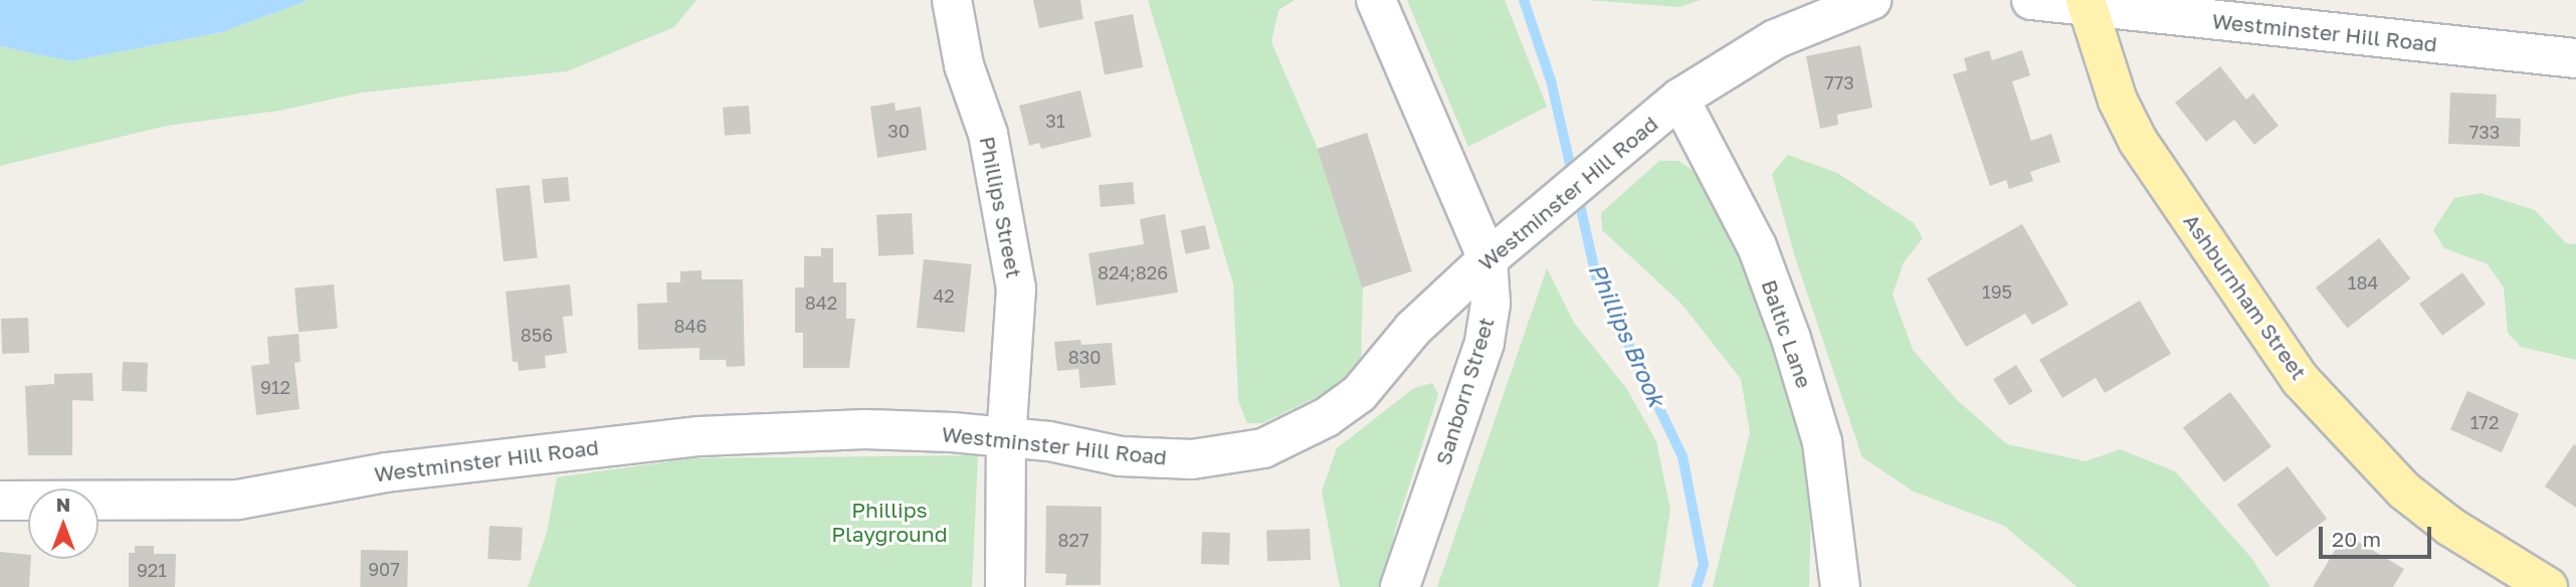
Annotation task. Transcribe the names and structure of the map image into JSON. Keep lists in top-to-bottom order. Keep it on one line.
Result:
{"streets":{"main road":["Ashburnham Street"],"street":["Westminster Hill Road","Phillips Street","Baltic Lane","Sanborn Street"]},"crossings":[["Westminster Hill Road","Phillips Street"],["Westminster Hill Road","Ashburnham Street"],["Westminster Hill Road","Baltic Lane"],["Westminster Hill Road","Sanborn Street"]],"water":["Phillips Brook"],"parks":["Phillips Playground"],"house_numbers":["773","31","30","733","824;826","184","195","42","842","846","856","830","912","172","827","907","921"],"scale_bar":"20 m","north":"top"}
